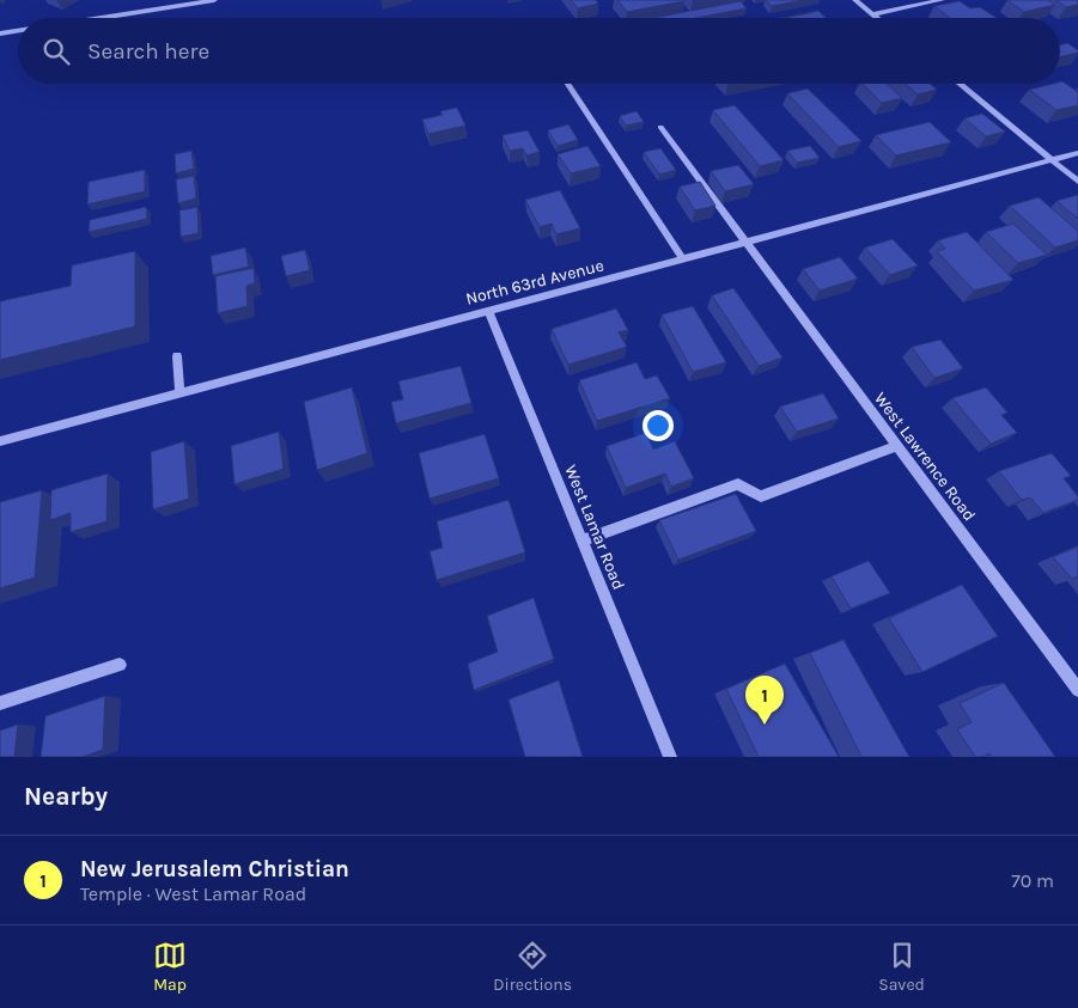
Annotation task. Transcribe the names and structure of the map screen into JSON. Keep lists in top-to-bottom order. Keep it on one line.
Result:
{"streets":{"street":["North 63rd Avenue","West Lawrence Road","West Lamar Road"]},"crossings":[["North 63rd Avenue","West Lawrence Road"],["North 63rd Avenue","West Lamar Road"]],"page":{"search":"Search here","pins":"1","heading":"Nearby","list":[{"mark":"1","name":"New Jerusalem Christian","note":"Temple · West Lamar Road","value":"70 m"}],"nav":["Map","Directions","Saved"]}}
